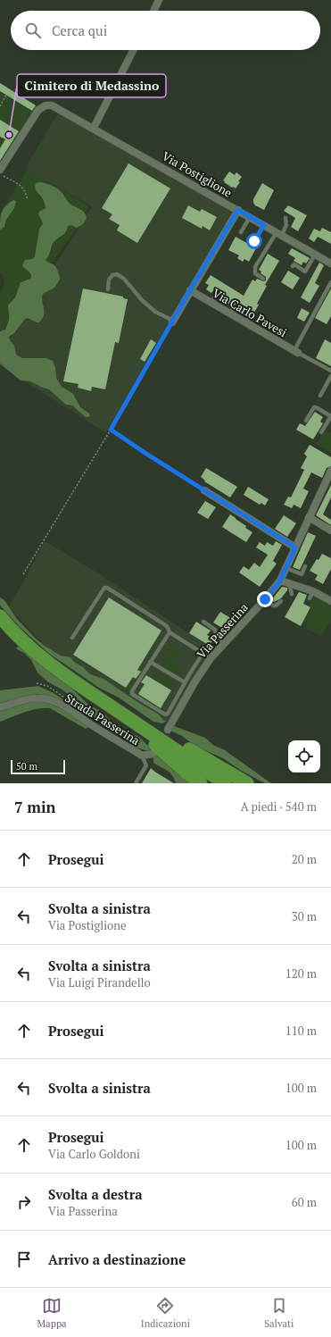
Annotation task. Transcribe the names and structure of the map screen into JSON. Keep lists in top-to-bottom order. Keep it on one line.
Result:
{"streets":{"street":["Via Postiglione","Via Carlo Pavesi","Via Passerina","Strada Passerina"]},"places":["Cimitero di Medassino"],"scale_bar":"50 m","page":{"search":"Cerca qui","scale":"50 m","heading":["7 min","A piedi · 540 m"],"list":[["Prosegui","20 m"],["Svolta a sinistra","Via Postiglione","30 m"],["Svolta a sinistra","Via Luigi Pirandello","120 m"],["Prosegui","110 m"],["Svolta a sinistra","100 m"],["Prosegui","Via Carlo Goldoni","100 m"],["Svolta a destra","Via Passerina","60 m"],"Arrivo a destinazione"],"nav":["Mappa","Indicazioni","Salvati"]}}
